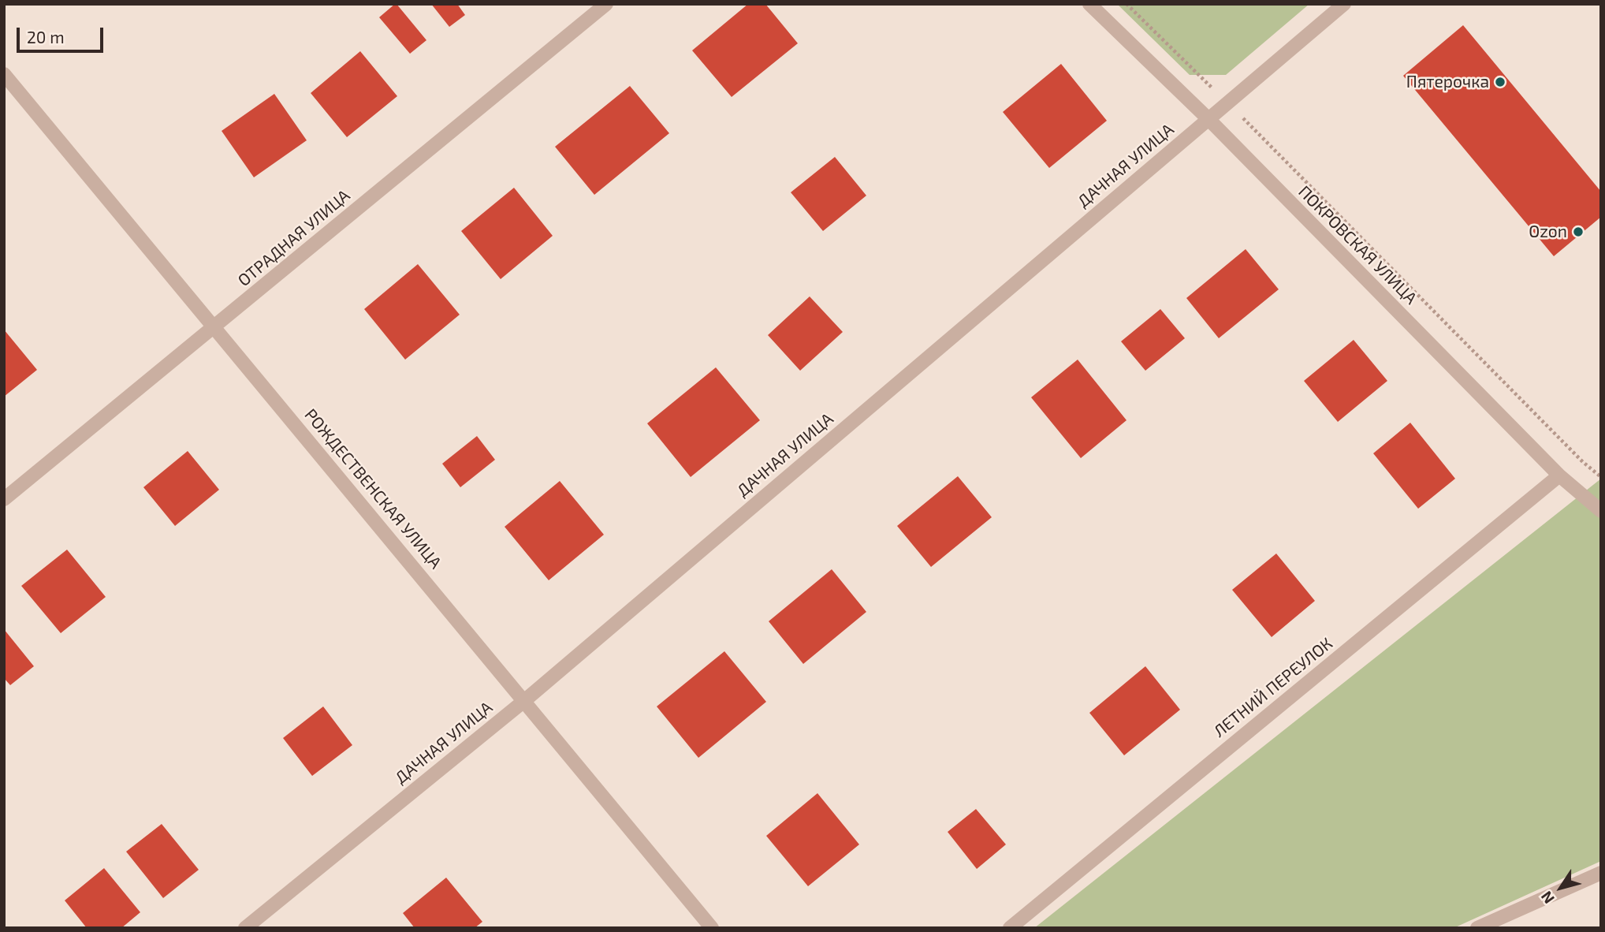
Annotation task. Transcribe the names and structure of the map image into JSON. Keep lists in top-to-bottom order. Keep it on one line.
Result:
{"streets":{"street":["ДАЧНАЯ УЛИЦА","ОТРАДНАЯ УЛИЦА","ПОКРОВСКАЯ УЛИЦА","РОЖДЕСТВЕНСКАЯ УЛИЦА","ЛЕТНИЙ ПЕРЕУЛОК"]},"crossings":[["ДАЧНАЯ УЛИЦА","ПОКРОВСКАЯ УЛИЦА"],["ДАЧНАЯ УЛИЦА","РОЖДЕСТВЕНСКАЯ УЛИЦА"],["ОТРАДНАЯ УЛИЦА","РОЖДЕСТВЕНСКАЯ УЛИЦА"],["ПОКРОВСКАЯ УЛИЦА","ЛЕТНИЙ ПЕРЕУЛОК"]],"places":["Пятерочка","Ozon"],"scale_bar":"20 m","north":"bottom left"}
